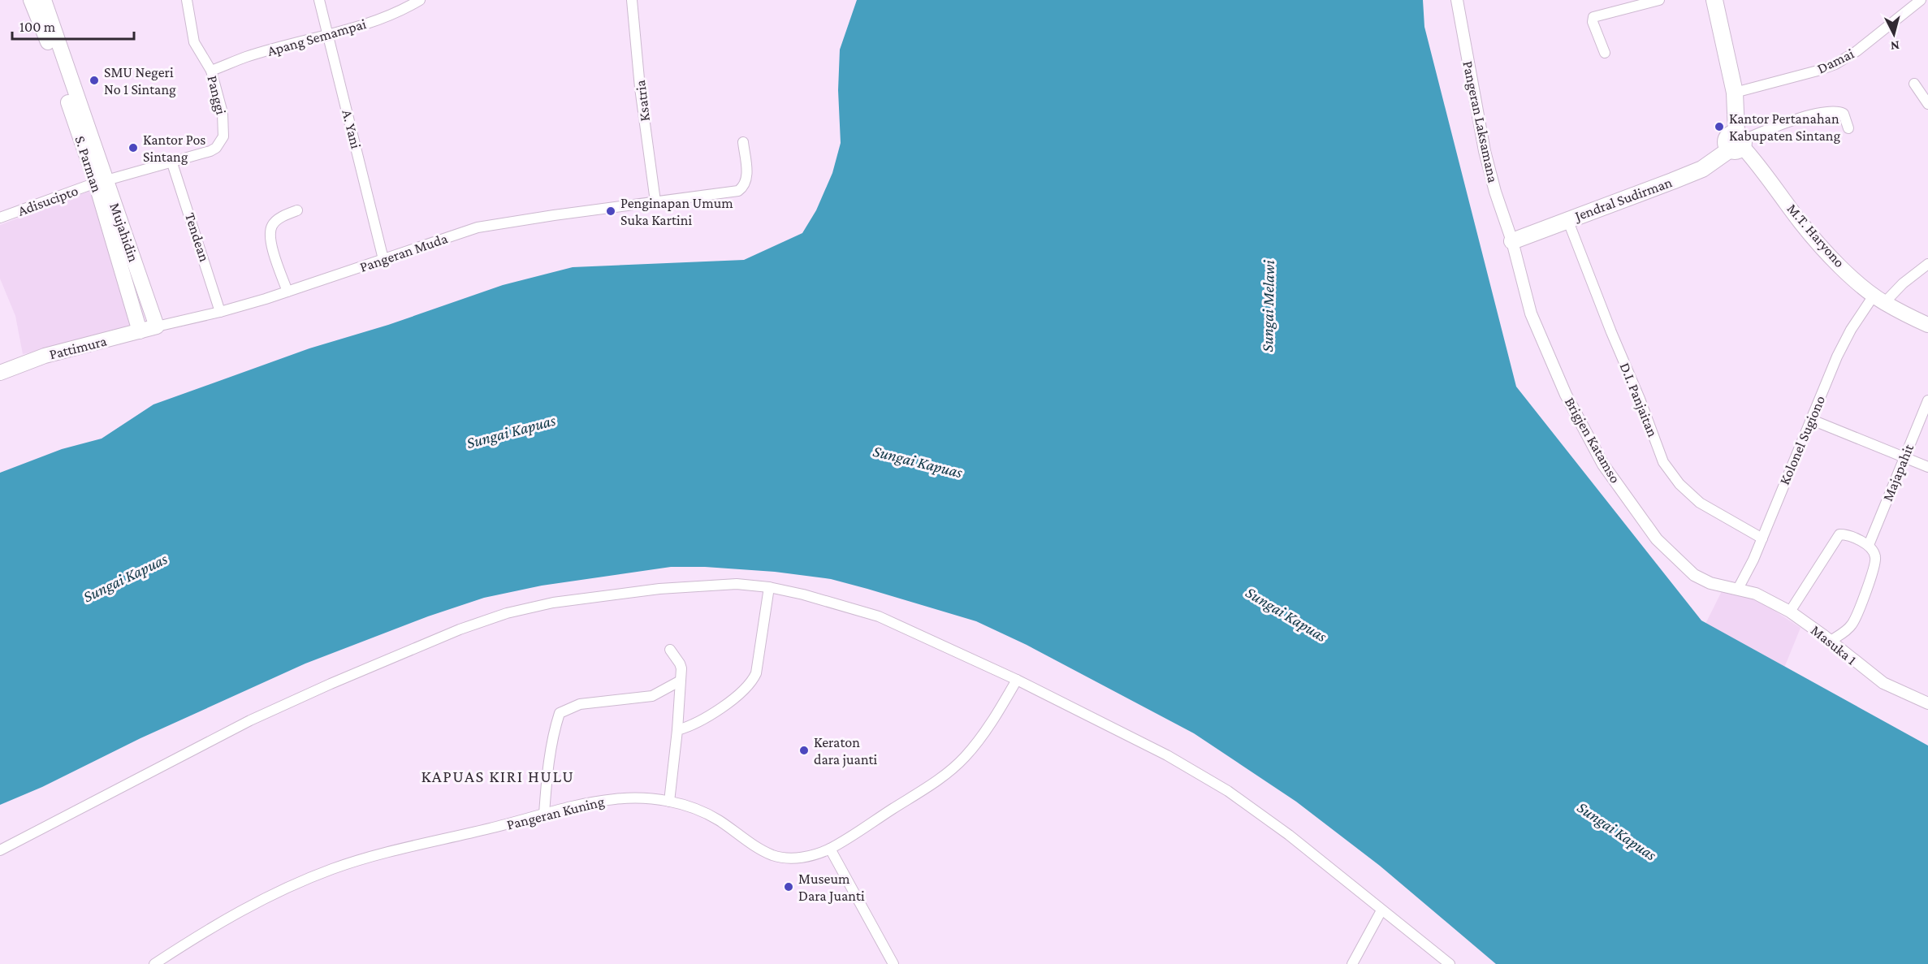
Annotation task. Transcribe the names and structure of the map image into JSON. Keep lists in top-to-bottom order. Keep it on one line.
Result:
{"streets":{"highway":["Jendral Sudirman"],"main road":["S. Parman","Mujahidin","M.T. Haryono","Pattimura"],"street":["Apang Semampai","Damai","Panggi","Ksatria","Pangeran Laksamana","A. Yani","Adisucipto","Tendean","Pangeran Muda","D.I. Panjaitan","Brigjen Katamso","Kolonel Sugiono","Majapahit","Masuka 1","Pangeran Kuning"]},"crossings":[["Apang Semampai","Panggi"],["Apang Semampai","A. Yani"],["Panggi","Adisucipto"],["Ksatria","Pangeran Muda"],["Pangeran Laksamana","Jendral Sudirman"],["Pangeran Laksamana","Brigjen Katamso"],["A. Yani","Pangeran Muda"],["S. Parman","Adisucipto"],["S. Parman","Mujahidin"],["S. Parman","Pattimura"],["Jendral Sudirman","M.T. Haryono"],["Jendral Sudirman","D.I. Panjaitan"],["Jendral Sudirman","Brigjen Katamso"],["Adisucipto","Mujahidin"],["Adisucipto","Tendean"],["Mujahidin","Pangeran Muda"],["Mujahidin","Pattimura"],["M.T. Haryono","Kolonel Sugiono"],["Tendean","Pangeran Muda"],["Pangeran Muda","Pattimura"],["D.I. Panjaitan","Kolonel Sugiono"],["Brigjen Katamso","Kolonel Sugiono"],["Brigjen Katamso","Masuka 1"],["Kolonel Sugiono","Masuka 1"]],"districts":["KAPUAS KIRI HULU"],"water":["Sungai Melawi","Sungai Kapuas"],"places":["SMU Negeri No 1 Sintang","Kantor Pertanahan Kabupaten Sintang","Kantor Pos Sintang","Penginapan Umum Suka Kartini","Keraton dara juanti","Museum Dara Juanti"],"scale_bar":"100 m","north":"bottom"}
